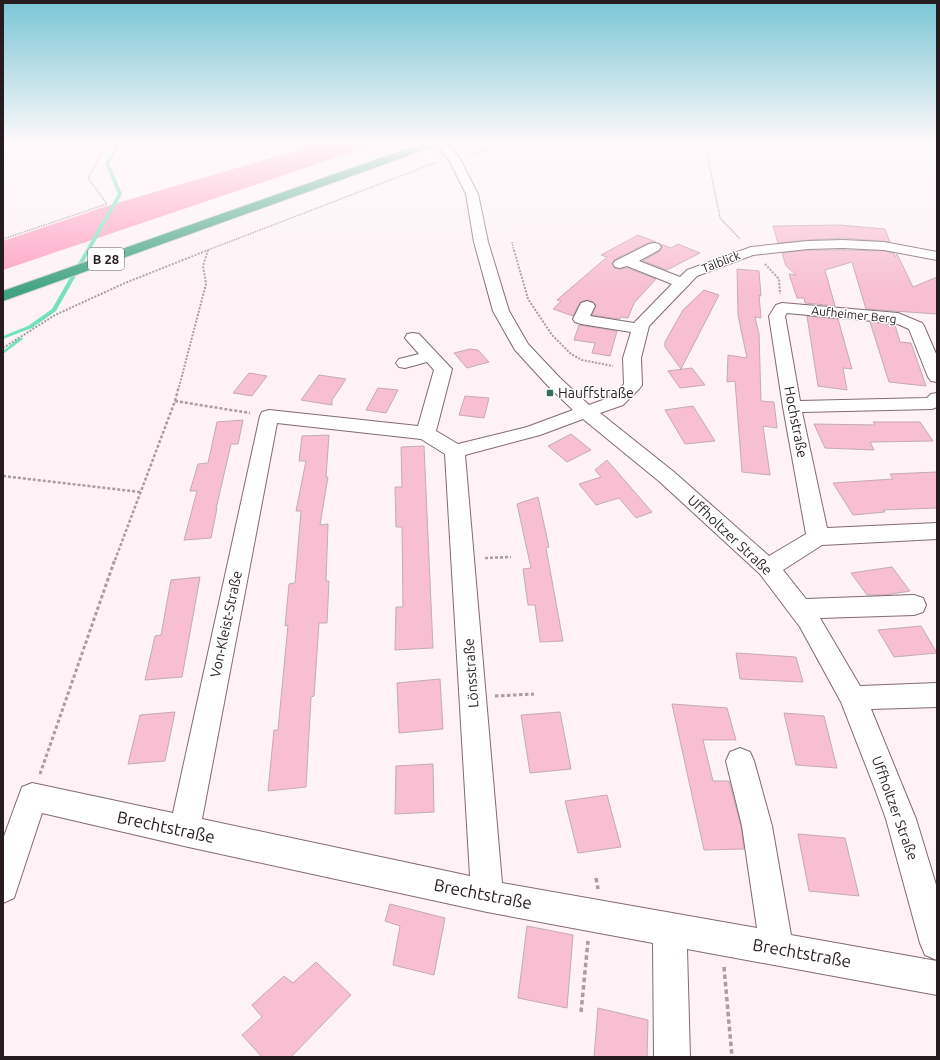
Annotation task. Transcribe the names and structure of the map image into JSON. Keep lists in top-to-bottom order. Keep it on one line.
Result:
{"streets":{"highway":["B 28"],"street":["Talblick","Aufheimer Berg","Hochstraße","Uffholtzer Straße","Von-Kleist-Straße","Lönsstraße","Brechtstraße"]},"crossings":[["Talblick","Uffholtzer Straße"],["Aufheimer Berg","Hochstraße"],["Von-Kleist-Straße","Brechtstraße"],["Lönsstraße","Brechtstraße"]],"places":{"transit":["Hauffstraße"]}}
